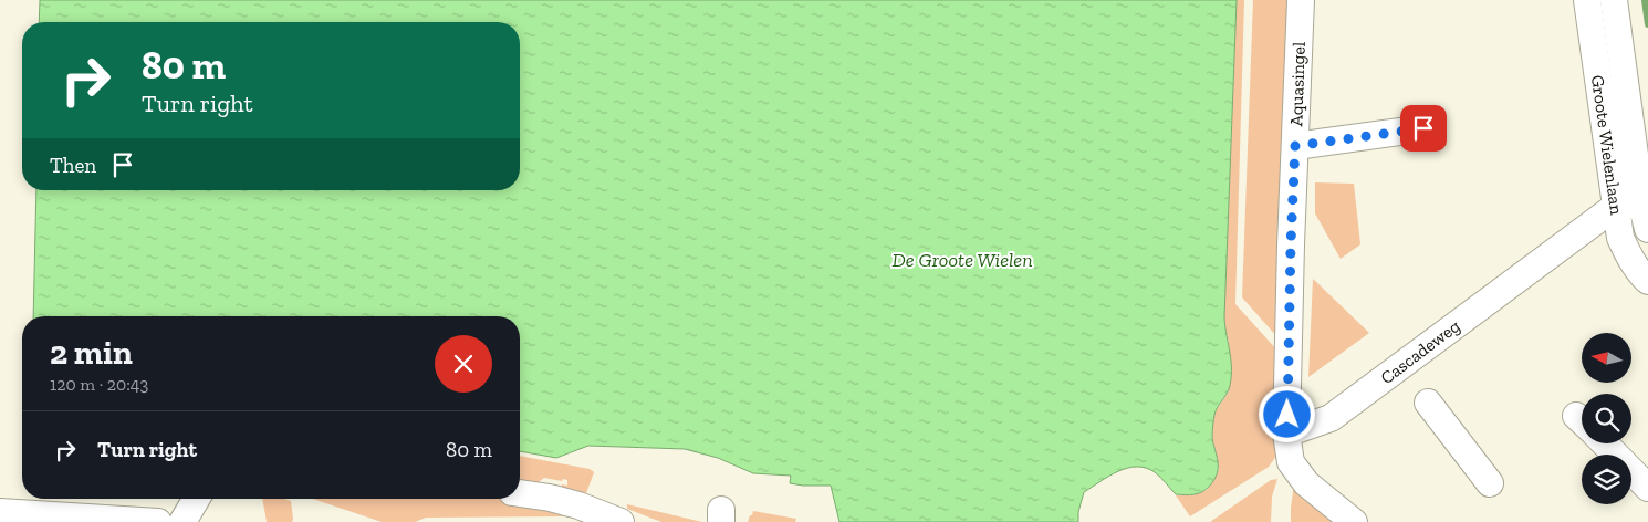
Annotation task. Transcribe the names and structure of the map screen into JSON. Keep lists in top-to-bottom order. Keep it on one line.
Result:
{"streets":{"street":["Aquasingel","Groote Wielenlaan","Cascadeweg"]},"crossings":[["Aquasingel","Cascadeweg"],["Groote Wielenlaan","Cascadeweg"]],"water":["De Groote Wielen"],"north":"left","page":{"turn":["80 m","Turn right"],"then":"Then","heading":["2 min","120 m · 20:43"],"list":[{"name":"Turn right","value":"80 m"}]}}
